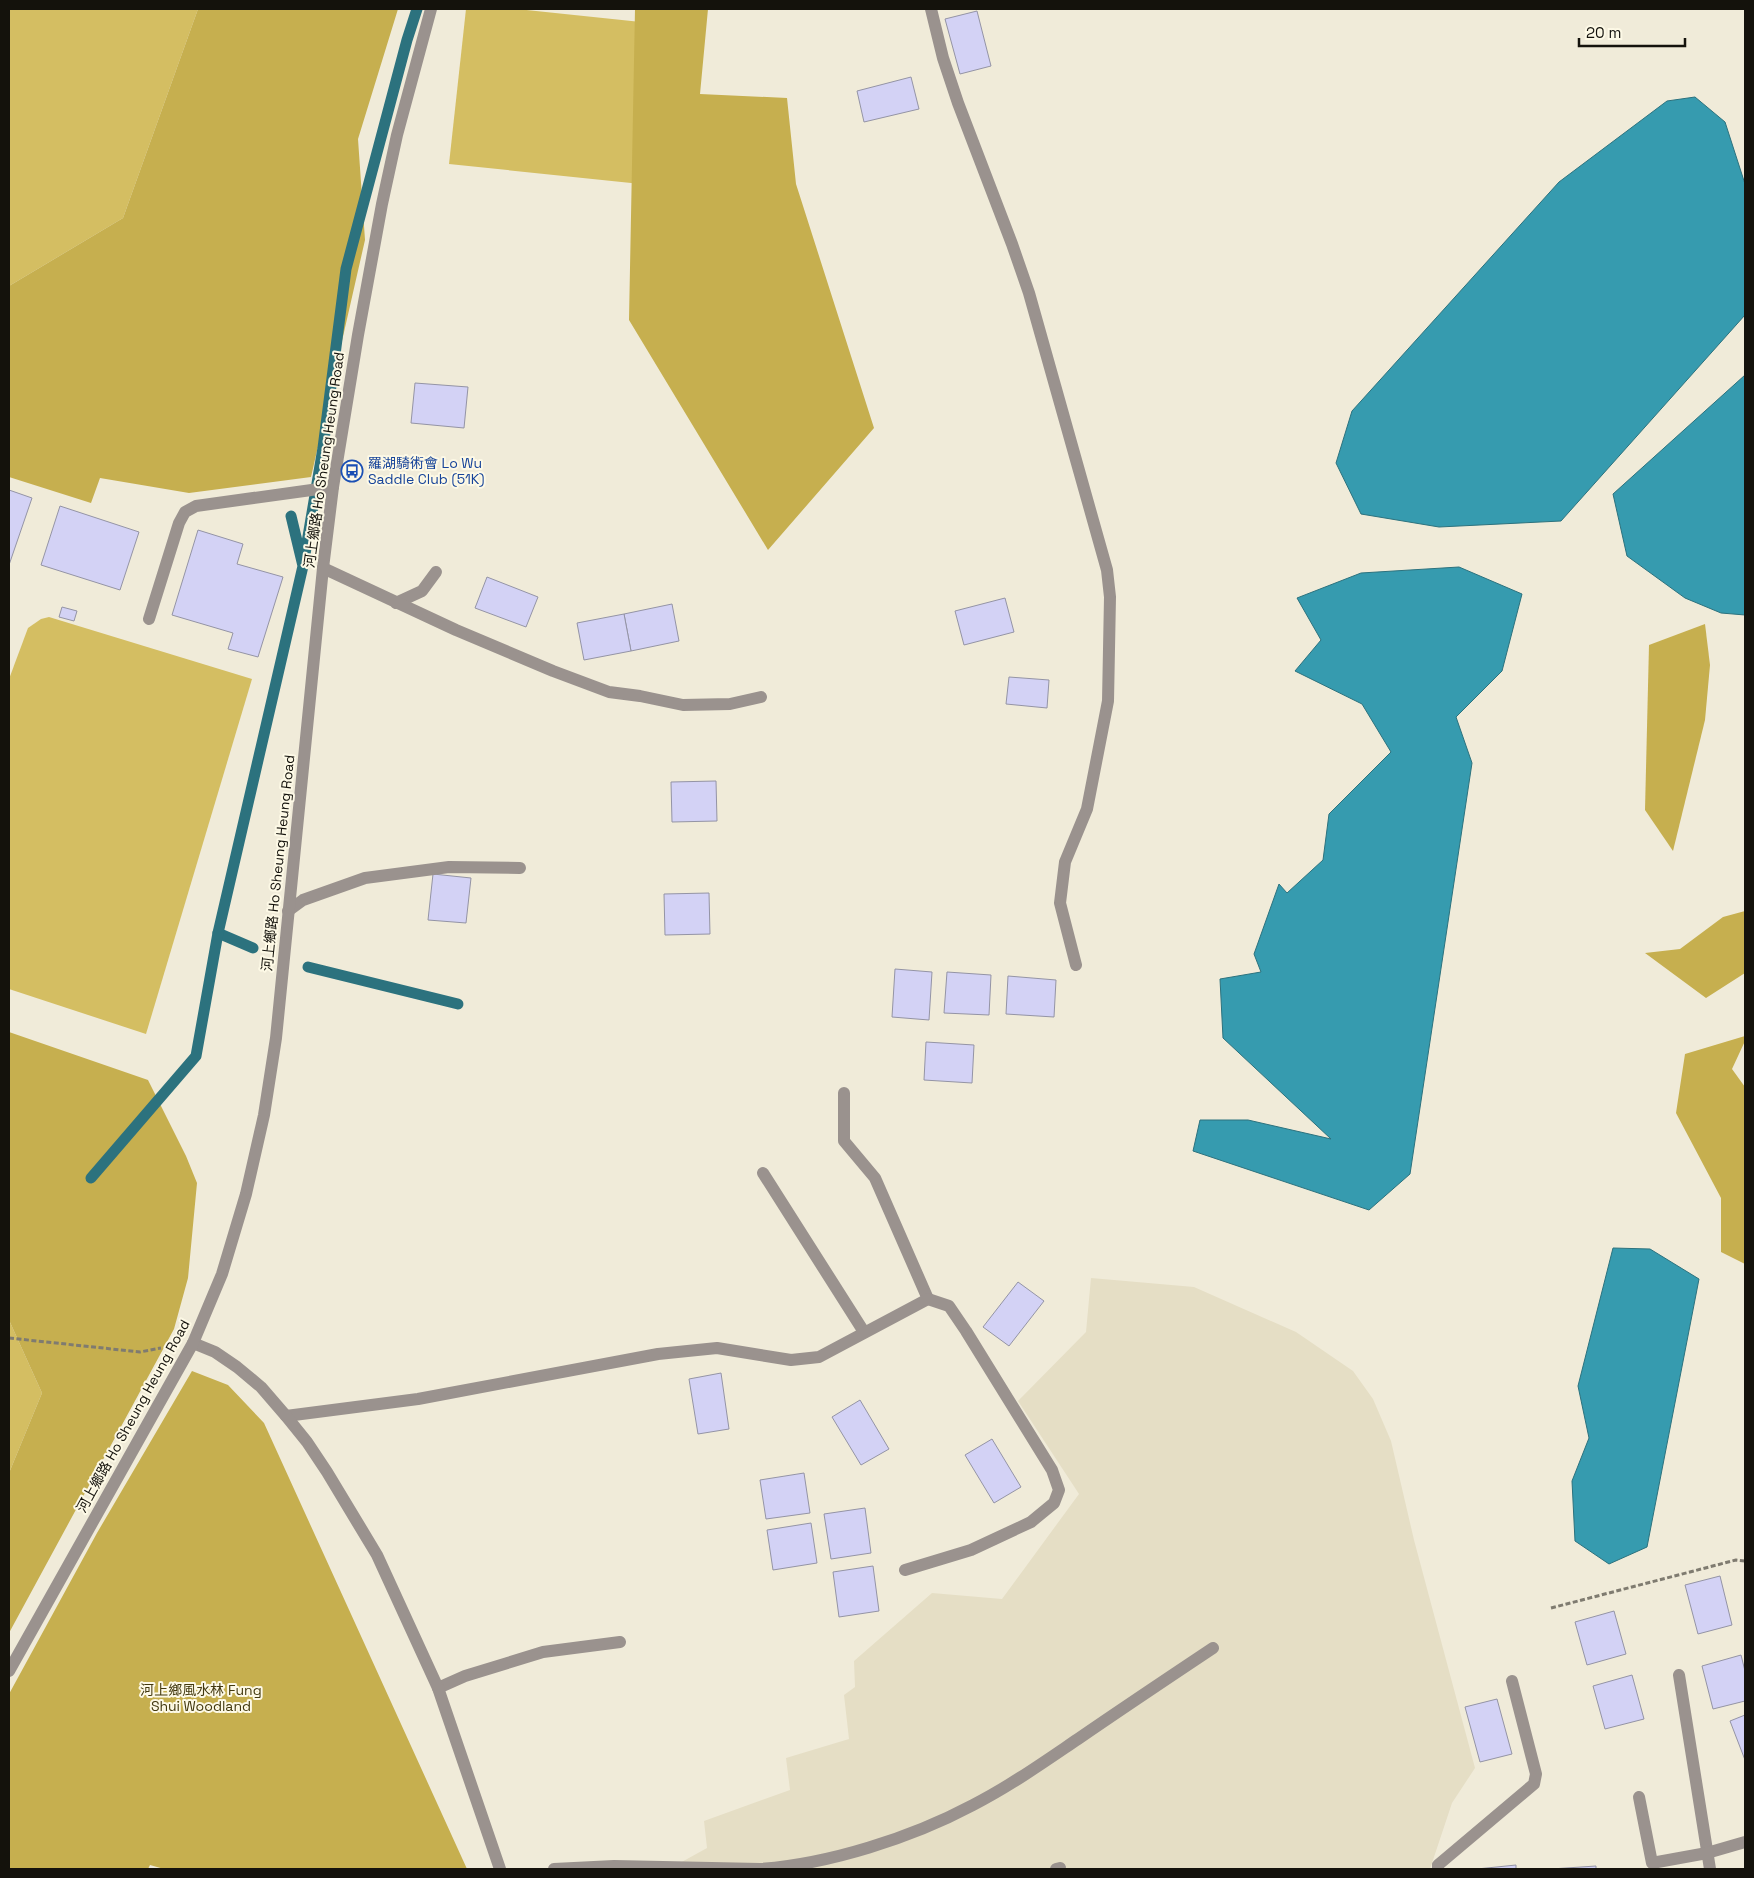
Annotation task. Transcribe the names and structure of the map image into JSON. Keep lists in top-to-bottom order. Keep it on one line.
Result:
{"streets":{"street":["河上鄉路 Ho Sheung Heung Road"]},"parks":["河上鄉風水林 Fung Shui Woodland"],"places":{"bus stop":["羅湖騎術會 Lo Wu Saddle Club (51K)"]},"scale_bar":"20 m"}
